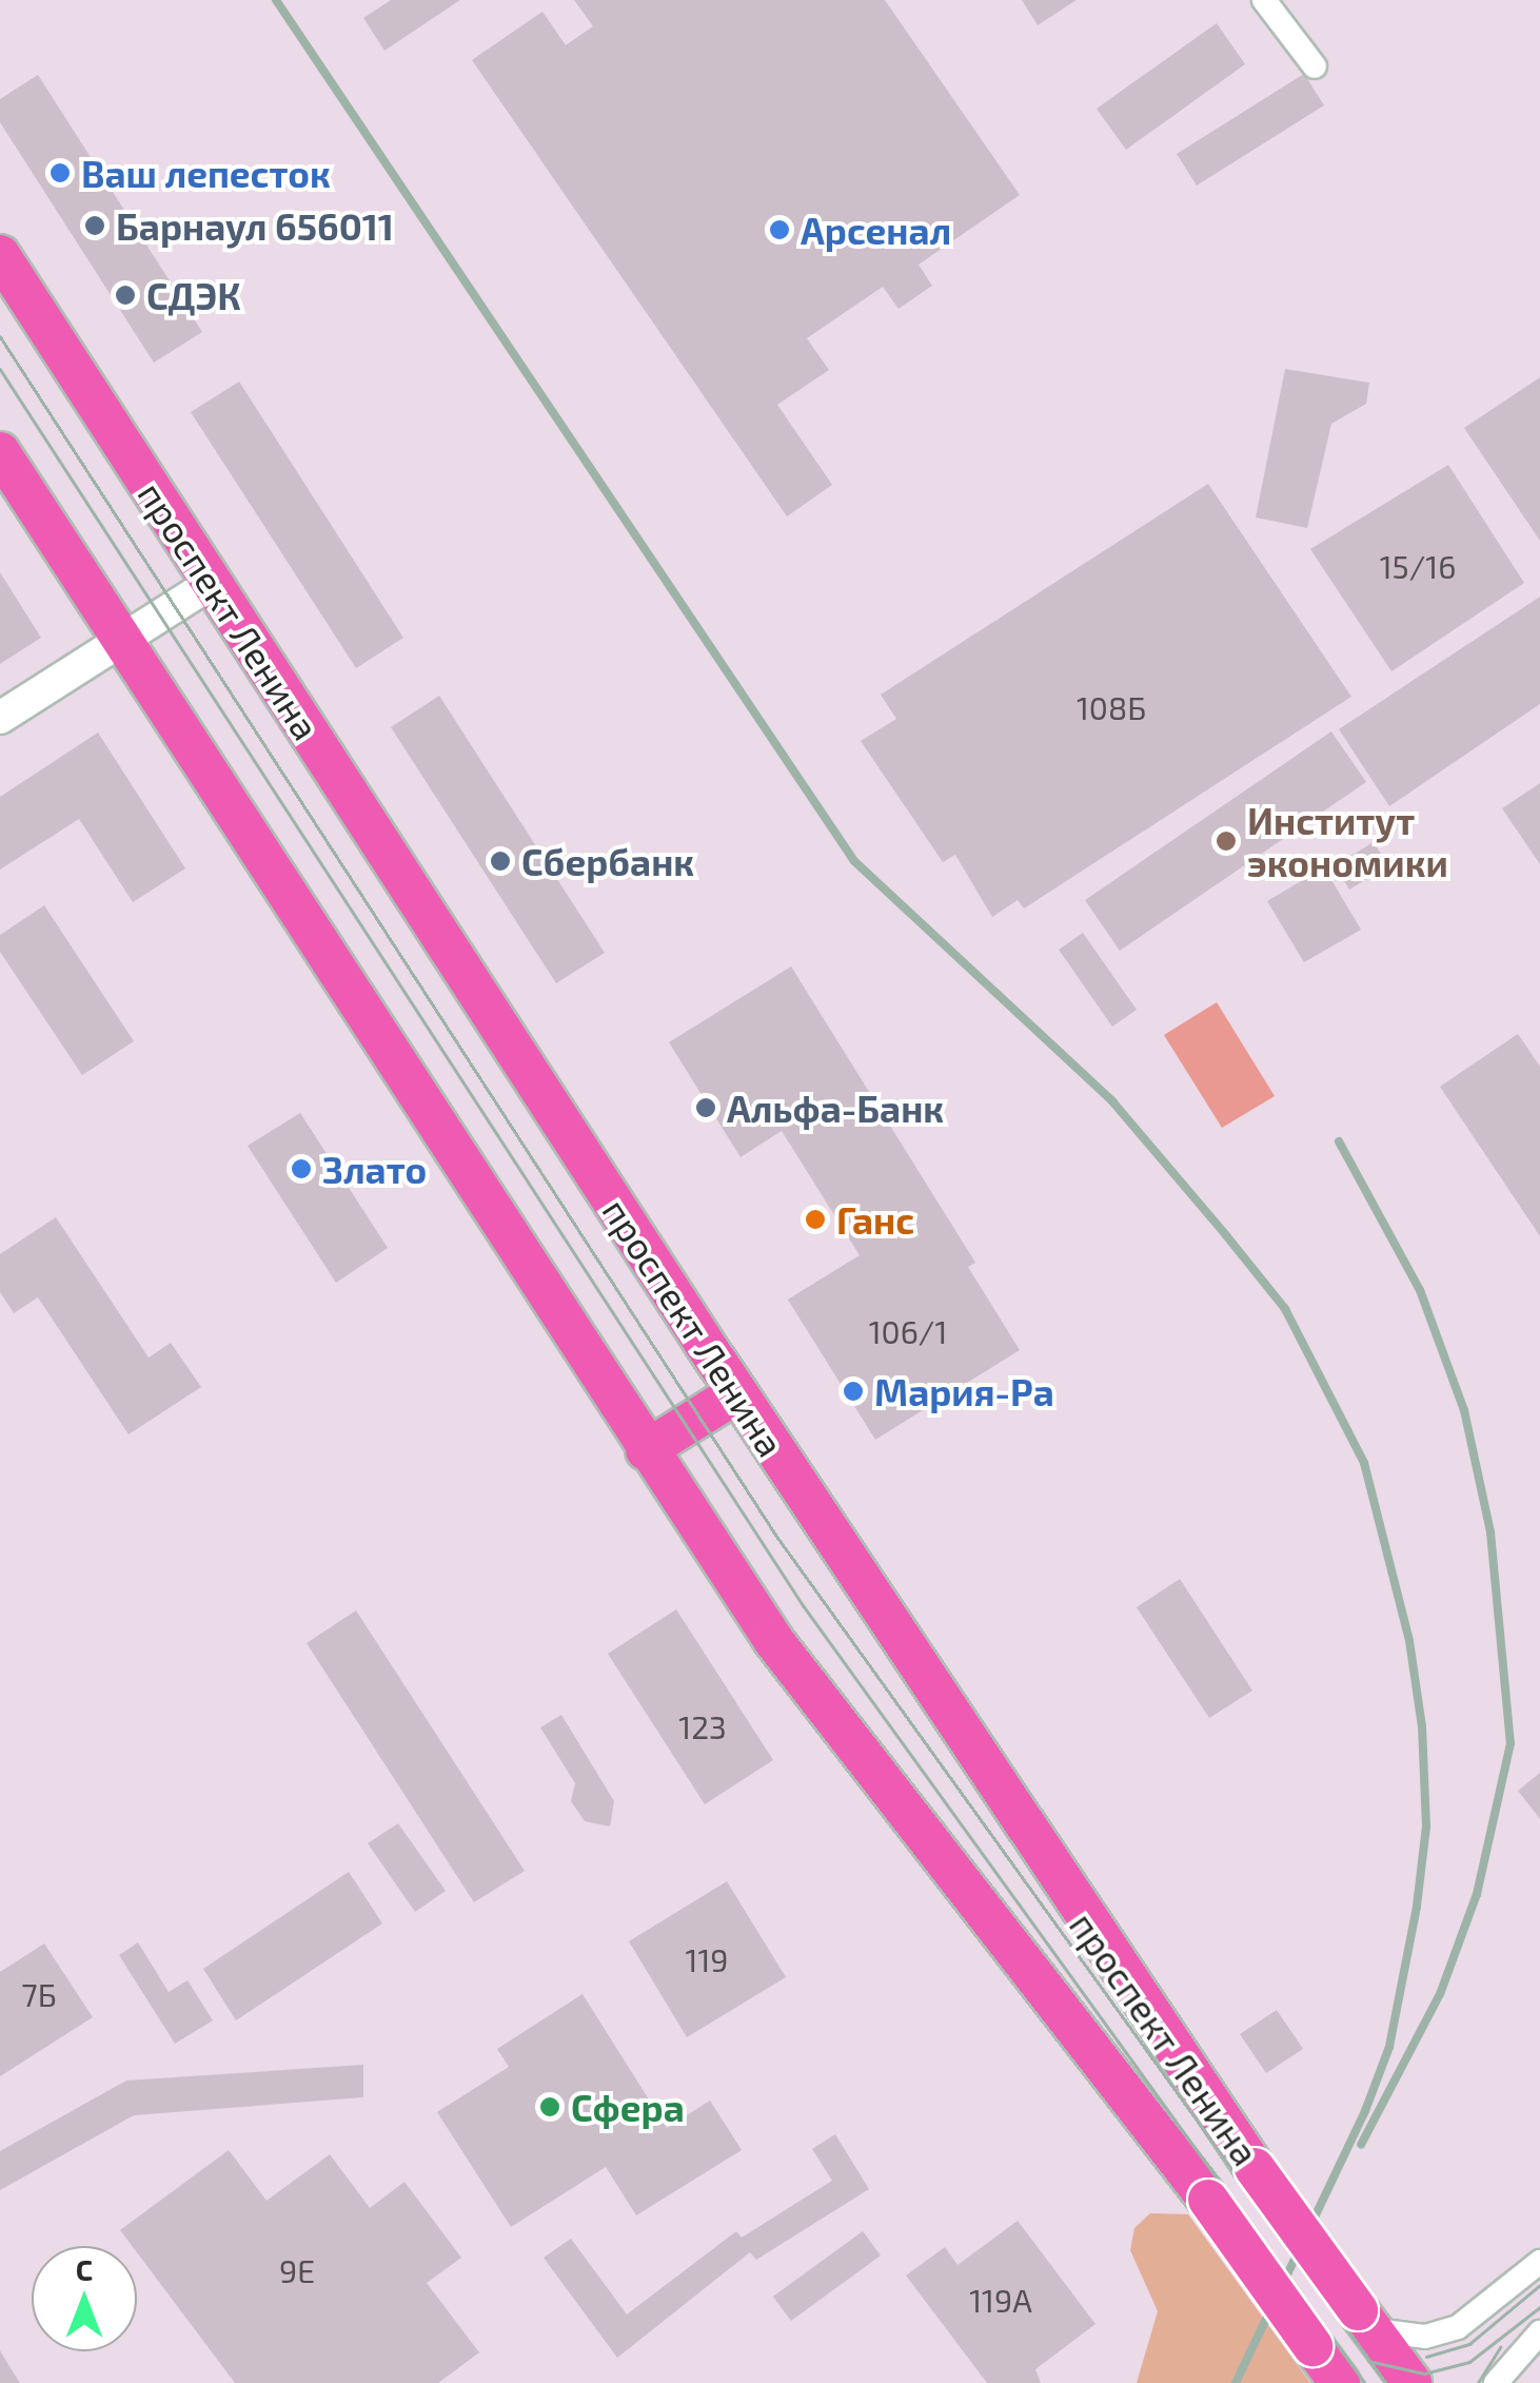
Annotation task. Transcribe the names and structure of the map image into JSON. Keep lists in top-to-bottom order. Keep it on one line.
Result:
{"streets":{"main road":["проспект Ленина"]},"places":["Ваш лепесток","Барнаул 656011","Арсенал","СДЭК","Институт экономики","Сбербанк","Альфа-Банк","Злато","Ганс","Мария-Ра","Сфера"],"house_numbers":["15/16","108Б","106/1","123","119","7Б","9Е","119А"],"north":"top"}
